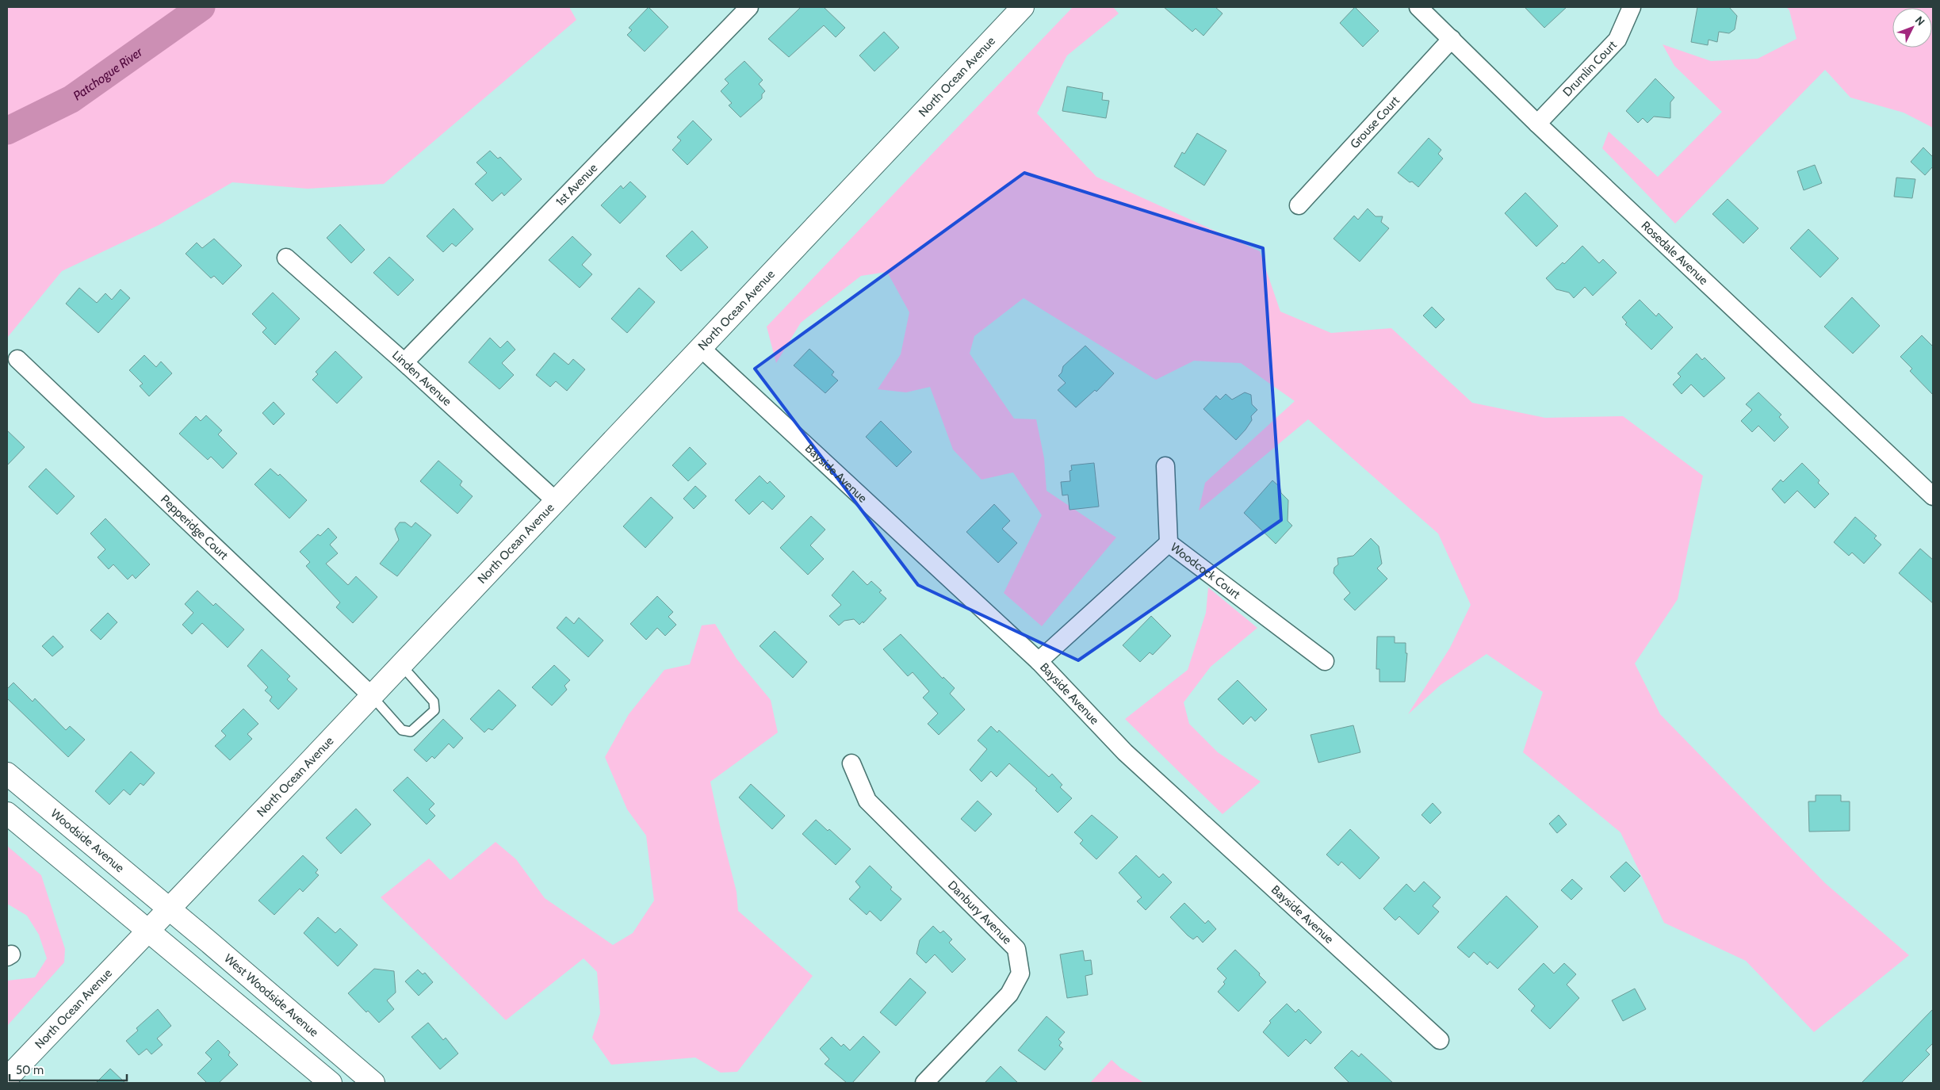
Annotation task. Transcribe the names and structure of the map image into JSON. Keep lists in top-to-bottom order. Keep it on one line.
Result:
{"streets":{"main road":["North Ocean Avenue","Woodside Avenue","West Woodside Avenue"],"street":["Drumlin Court","Grouse Court","1st Avenue","Rosedale Avenue","Linden Avenue","Bayside Avenue","Pepperidge Court","Woodcock Court","Danbury Avenue"]},"crossings":[["Drumlin Court","Rosedale Avenue"],["North Ocean Avenue","Linden Avenue"],["North Ocean Avenue","Bayside Avenue"],["North Ocean Avenue","Pepperidge Court"],["North Ocean Avenue","Woodside Avenue"],["North Ocean Avenue","West Woodside Avenue"],["Grouse Court","Rosedale Avenue"],["1st Avenue","Linden Avenue"],["Bayside Avenue","Woodcock Court"],["Woodside Avenue","West Woodside Avenue"]],"water":["Patchogue River"],"scale_bar":"50 m","north":"top right"}
